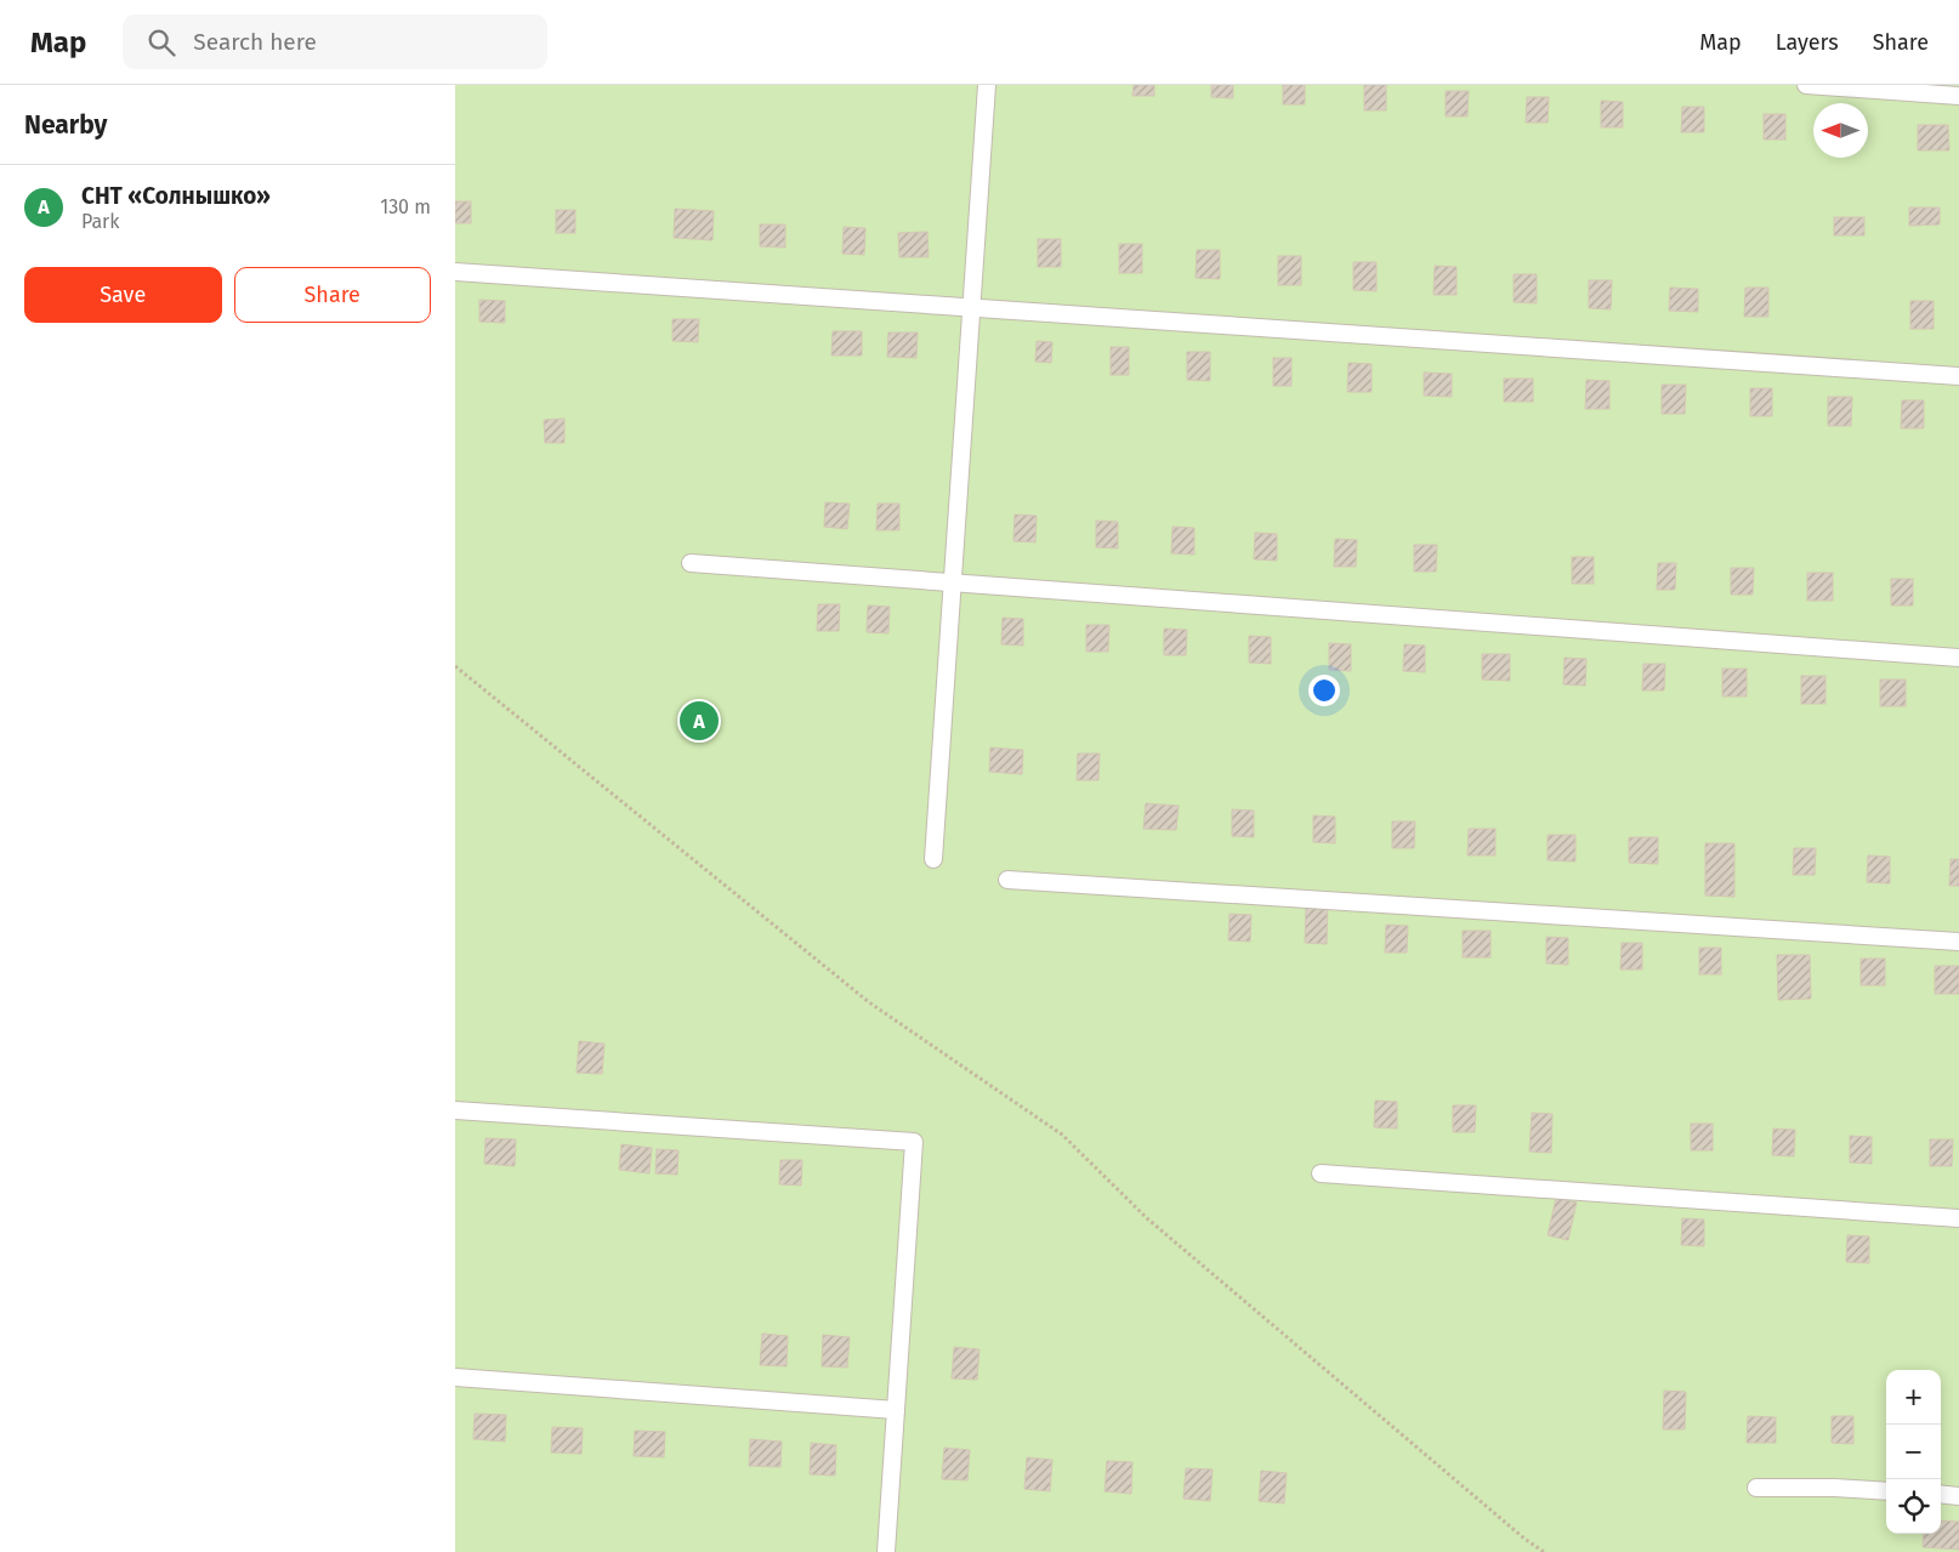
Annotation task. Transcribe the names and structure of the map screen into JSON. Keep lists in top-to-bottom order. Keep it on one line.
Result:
{"north":"left","page":{"header":"Map","search":"Search here","nav":["Map","Layers","Share"],"heading":"Nearby","list":[{"mark":"A","name":"СНТ «Солнышко»","note":"Park","value":"130 m"}],"buttons":["Save","Share"],"pins":"A","map_buttons":["+","−"]}}
